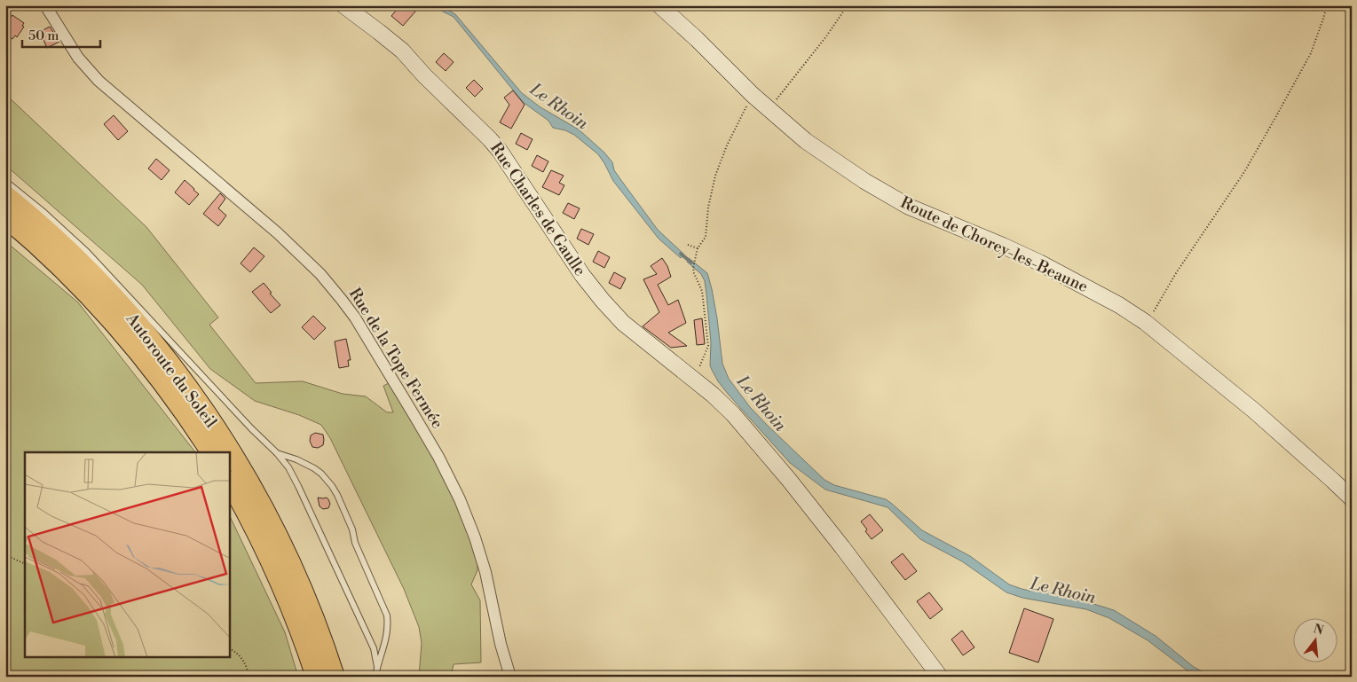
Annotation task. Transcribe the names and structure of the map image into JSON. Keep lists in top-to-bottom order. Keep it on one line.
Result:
{"streets":{"highway":["Autoroute du Soleil"],"street":["Rue Charles de Gaulle","Route de Chorey-les-Beaune","Rue de la Tope Fermée"]},"water":["Le Rhoin"],"scale_bar":"50 m","north":"top"}
